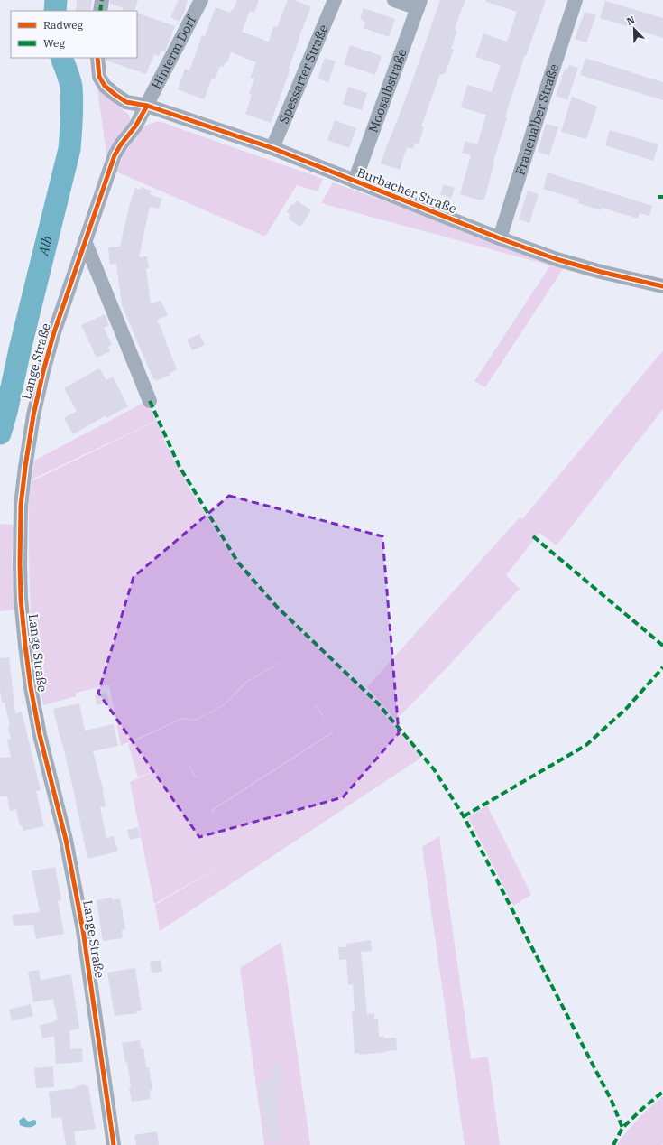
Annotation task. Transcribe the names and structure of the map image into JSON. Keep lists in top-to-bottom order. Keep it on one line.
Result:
{"streets":{"street":["Hinterm Dorf","Spessarter Straße","Moosalbstraße","Frauenalber Straße","Burbacher Straße","Lange Straße"]},"crossings":[["Hinterm Dorf","Burbacher Straße"],["Hinterm Dorf","Lange Straße"],["Spessarter Straße","Burbacher Straße"],["Moosalbstraße","Burbacher Straße"],["Frauenalber Straße","Burbacher Straße"],["Burbacher Straße","Lange Straße"]],"water":["Alb"],"legend":["Radweg","Weg"],"north":"top left"}
